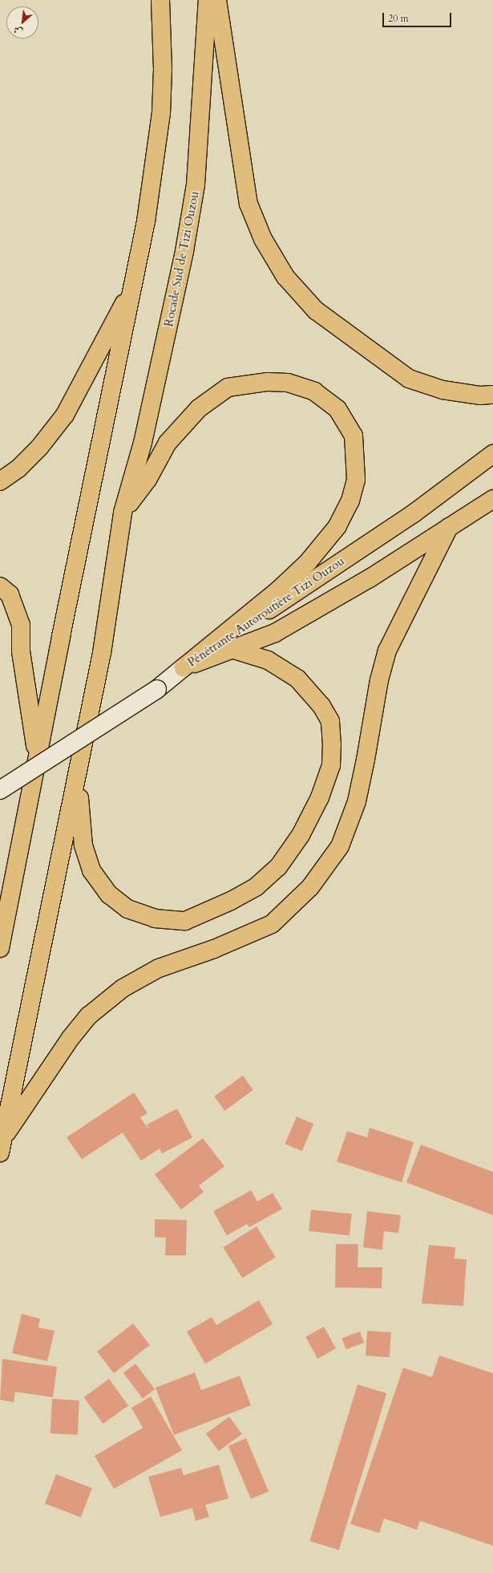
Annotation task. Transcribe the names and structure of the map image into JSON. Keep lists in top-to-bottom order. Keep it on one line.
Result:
{"streets":{"highway":["Rocade Sud de Tizi Ouzou","Pénétrante Autoroutière Tizi Ouzou"]},"scale_bar":"20 m","north":"bottom left"}
